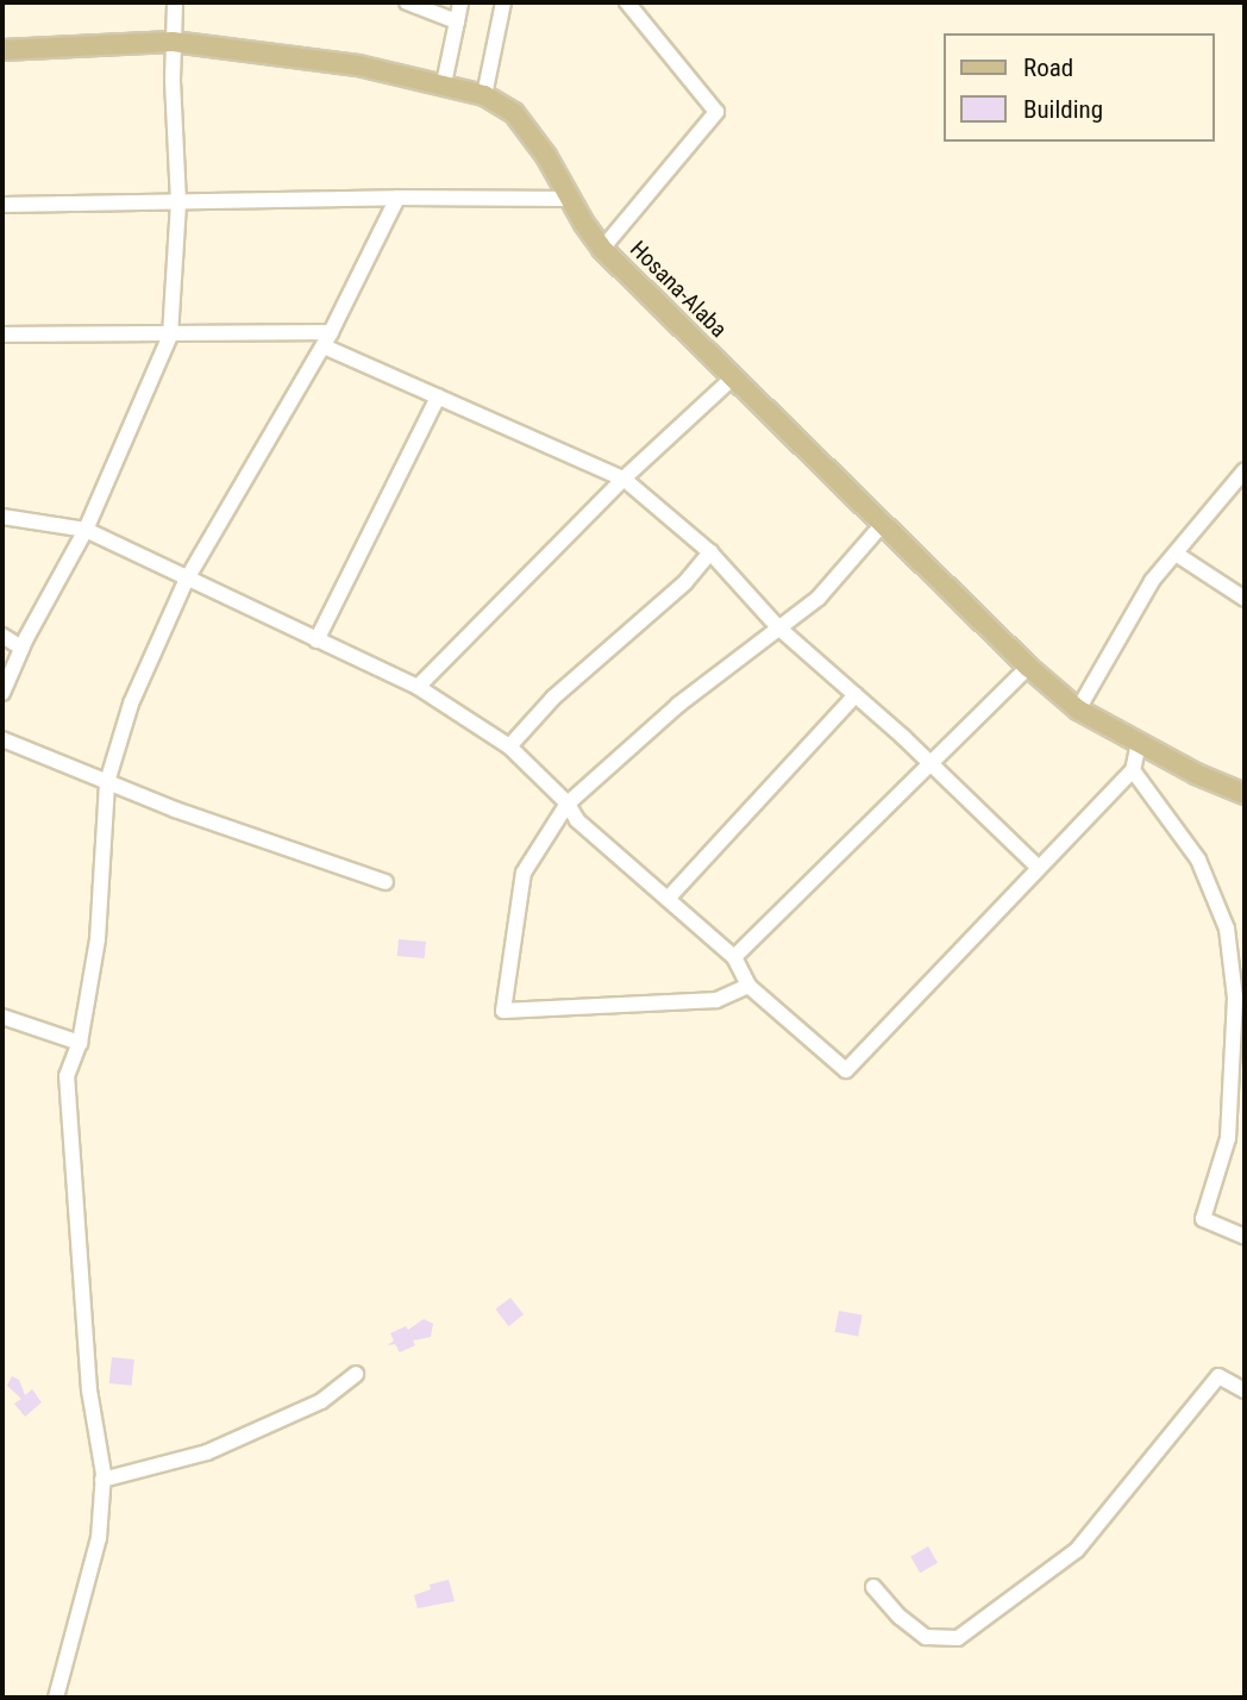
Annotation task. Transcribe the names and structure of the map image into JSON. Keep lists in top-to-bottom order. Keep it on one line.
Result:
{"streets":{"main road":["Hosana-Alaba"]},"legend":["Road","Building"]}
